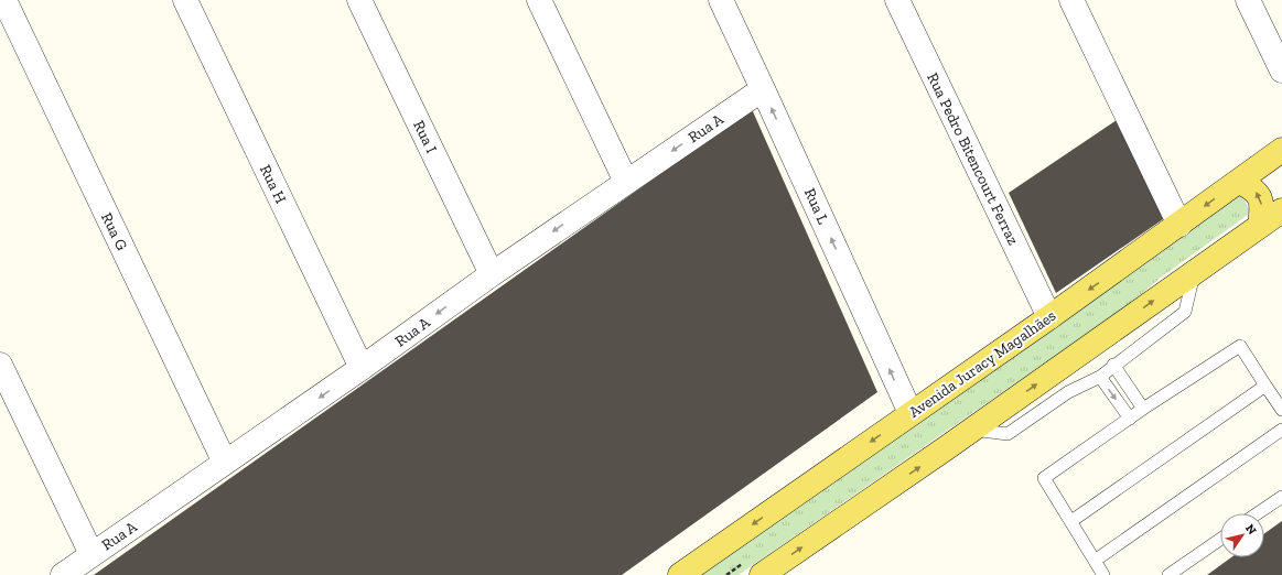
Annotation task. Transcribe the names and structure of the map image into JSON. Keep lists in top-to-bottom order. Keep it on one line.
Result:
{"streets":{"main road":["Avenida Juracy Magalhães"],"street":["Rua A","Rua I","Rua Pedro Bitencourt Ferraz","Rua H","Rua L","Rua G"]},"crossings":[["Rua A","Rua I"],["Rua A","Rua H"],["Rua A","Rua L"],["Rua A","Rua G"],["Rua Pedro Bitencourt Ferraz","Avenida Juracy Magalhães"],["Rua L","Avenida Juracy Magalhães"]],"one_way":["Rua A","Rua L"],"north":"top right"}
